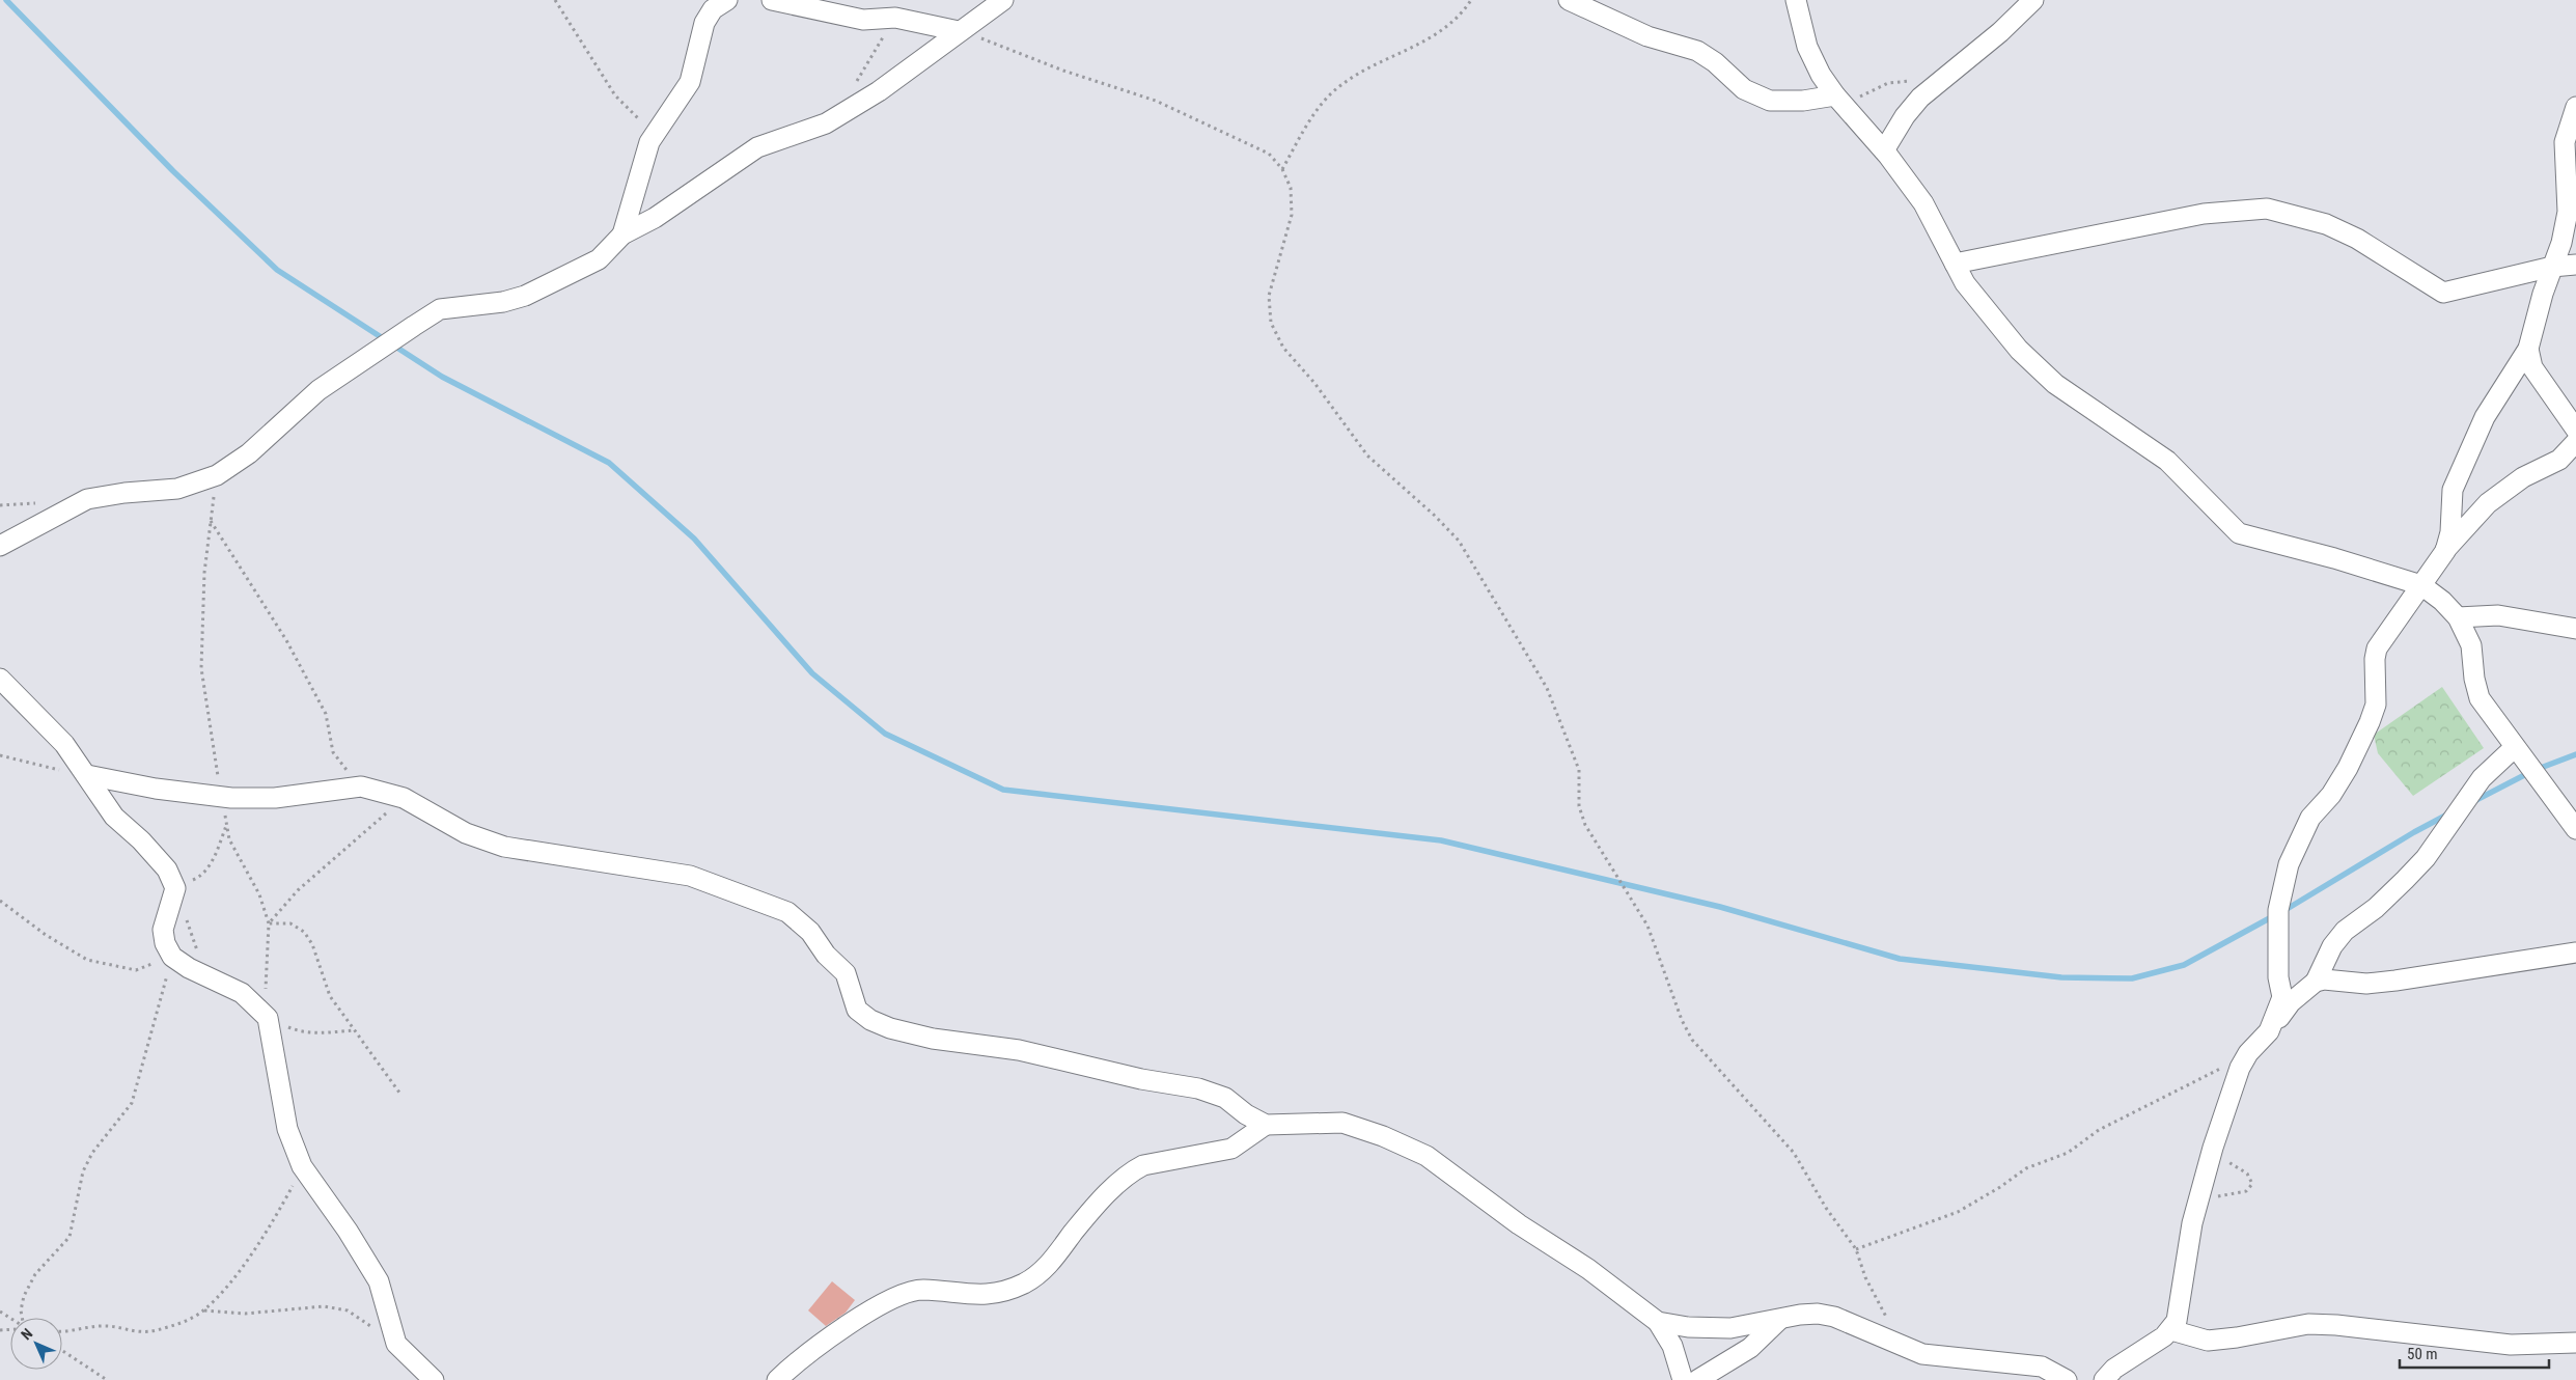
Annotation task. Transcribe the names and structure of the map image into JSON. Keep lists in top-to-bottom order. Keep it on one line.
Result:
{"scale_bar":"50 m","north":"top left"}
